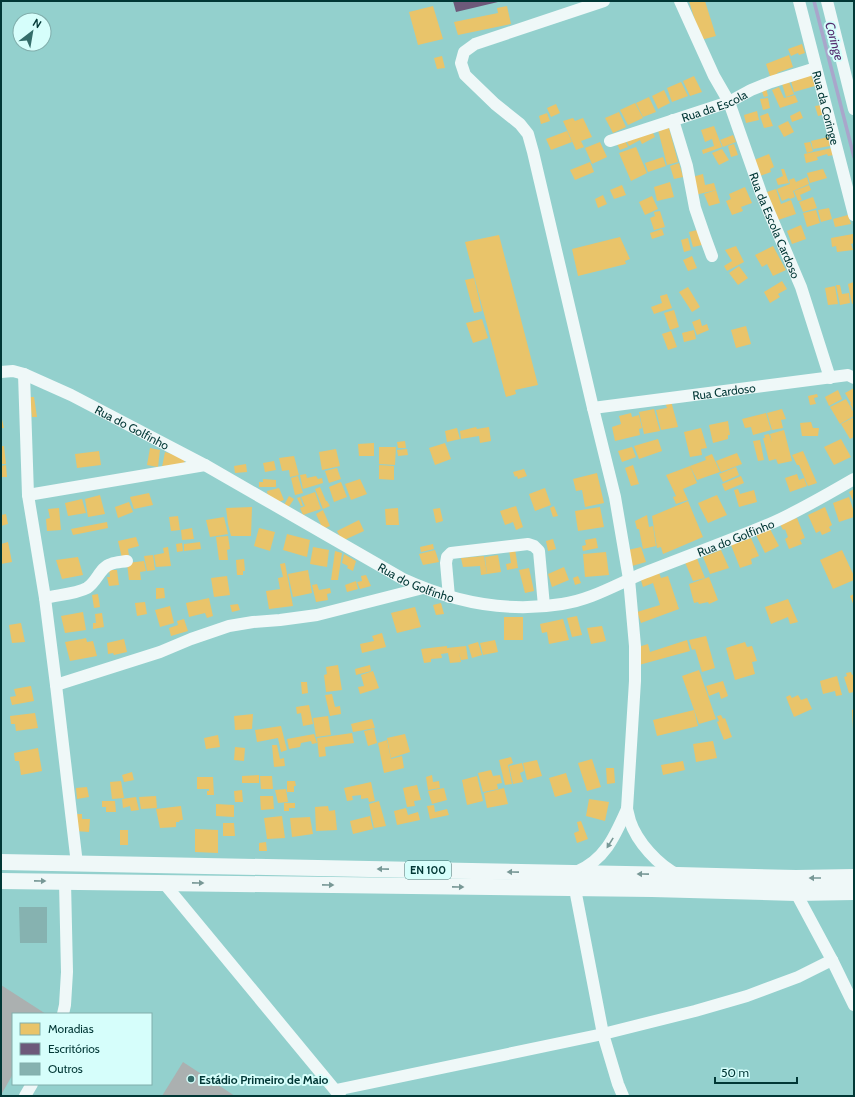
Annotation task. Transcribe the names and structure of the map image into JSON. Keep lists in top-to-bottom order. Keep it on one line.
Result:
{"streets":{"main road":["EN 100"],"street":["Rua da Escola","Rua da Coringe","Rua da Escola Cardoso","Rua Cardoso","Rua do Golfinho"]},"crossings":[["Rua da Escola","Rua da Coringe"],["Rua da Escola","Rua da Escola Cardoso"],["Rua da Escola Cardoso","Rua Cardoso"]],"water":["Coringe"],"places":["Estádio Primeiro de Maio"],"legend":["Moradias","Escritórios","Outros"],"scale_bar":"50 m","north":"top right"}
